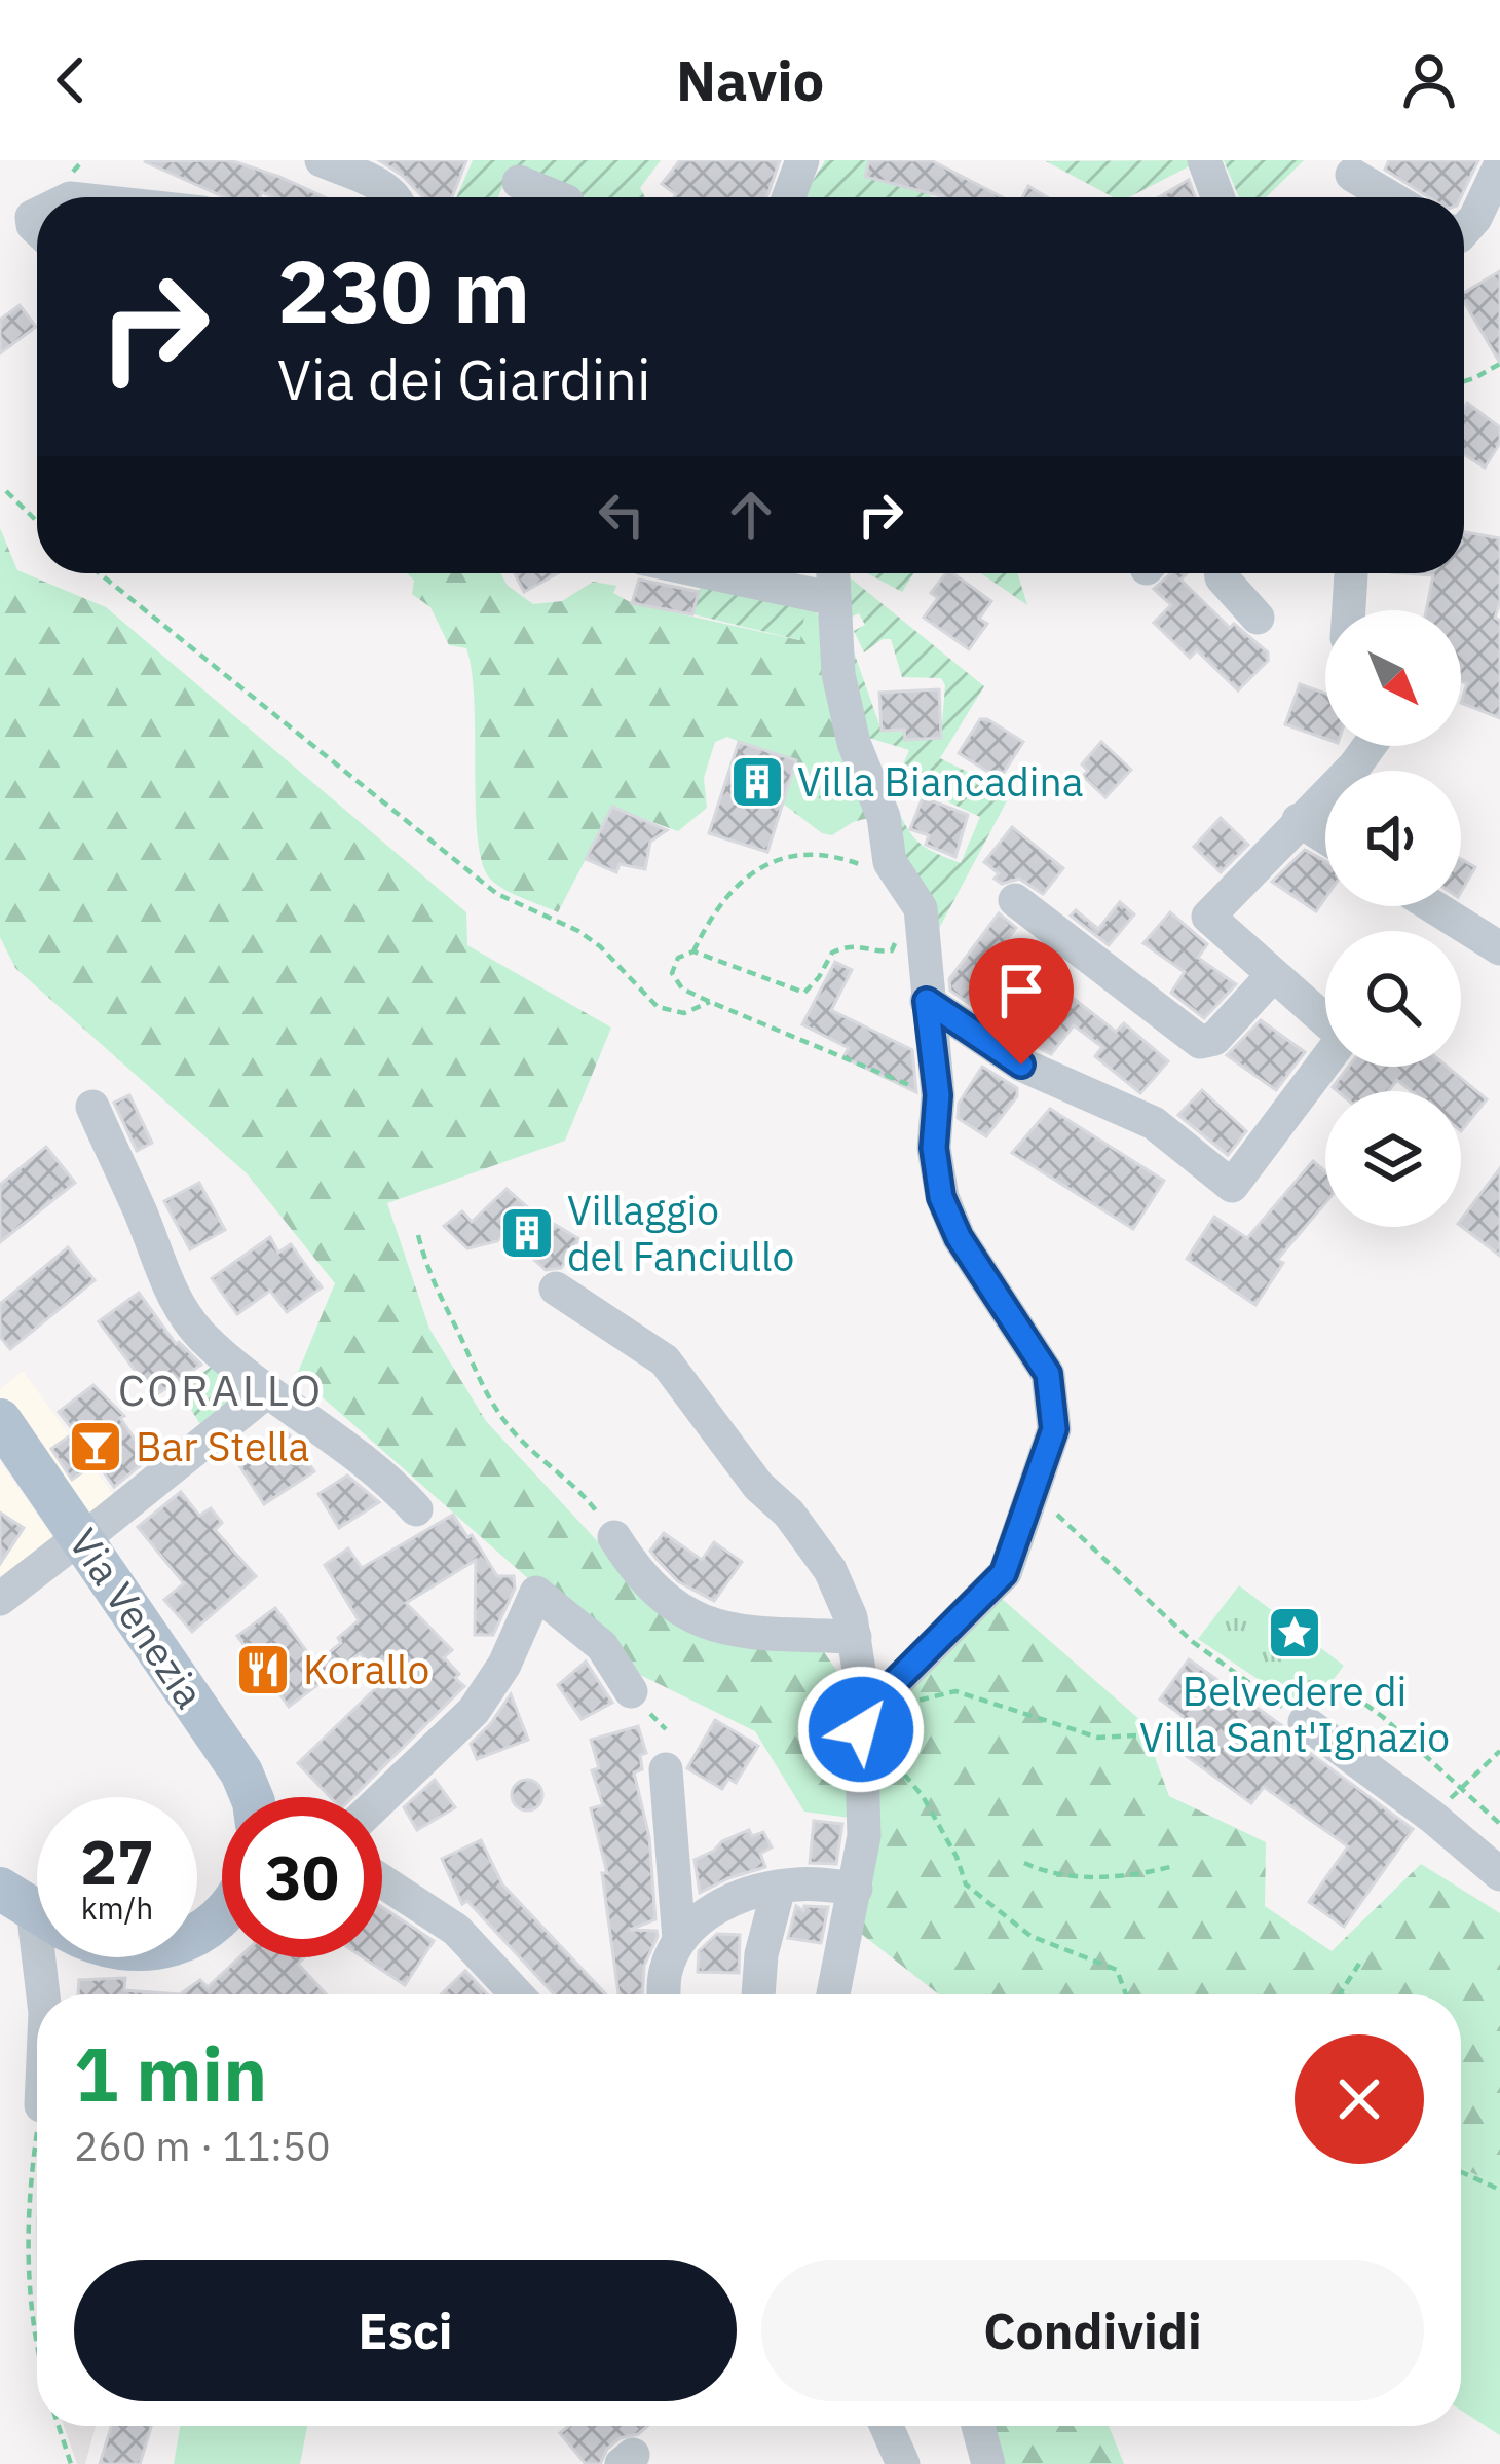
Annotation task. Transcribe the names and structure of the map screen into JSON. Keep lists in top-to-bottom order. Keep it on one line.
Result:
{"streets":{"main road":["Via Venezia"]},"districts":["CORALLO"],"places":{"building":["Villa Biancadina","Villaggio del Fanciullo"],"bar":["Bar Stella"],"place":["Belvedere di Villa Sant'Ignazio"],"restaurant":["Korallo"]},"north":"bottom right","page":{"header":"Navio","turn":["230 m","Via dei Giardini"],"speed":"27 km/h","limit":"30","heading":["1 min","260 m · 11:50"],"buttons":["Esci","Condividi"]}}
